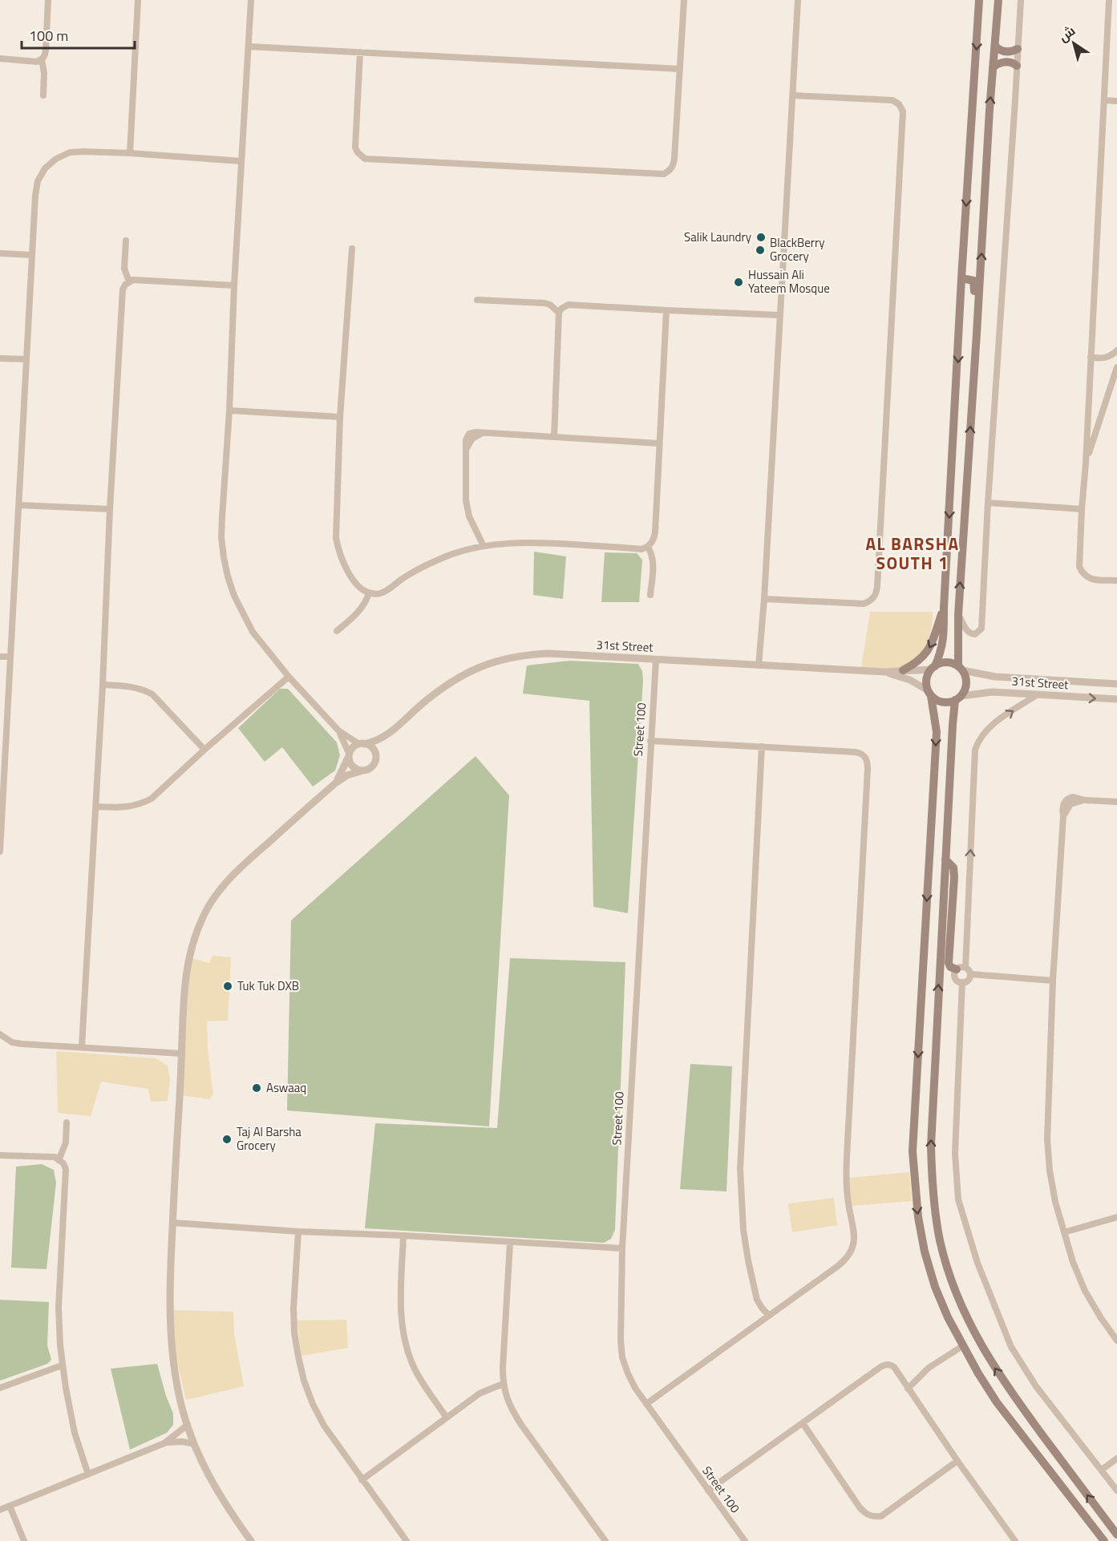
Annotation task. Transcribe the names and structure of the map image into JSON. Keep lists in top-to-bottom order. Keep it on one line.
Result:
{"streets":{"street":["31st Street","Street 100"]},"crossings":[["31st Street","Street 100"]],"districts":["AL BARSHA SOUTH 1"],"places":["Salik Laundry","BlackBerry Grocery","Hussain Ali Yateem Mosque","Tuk Tuk DXB","Aswaaq","Taj Al Barsha Grocery"],"scale_bar":"100 m","north":"top left"}
